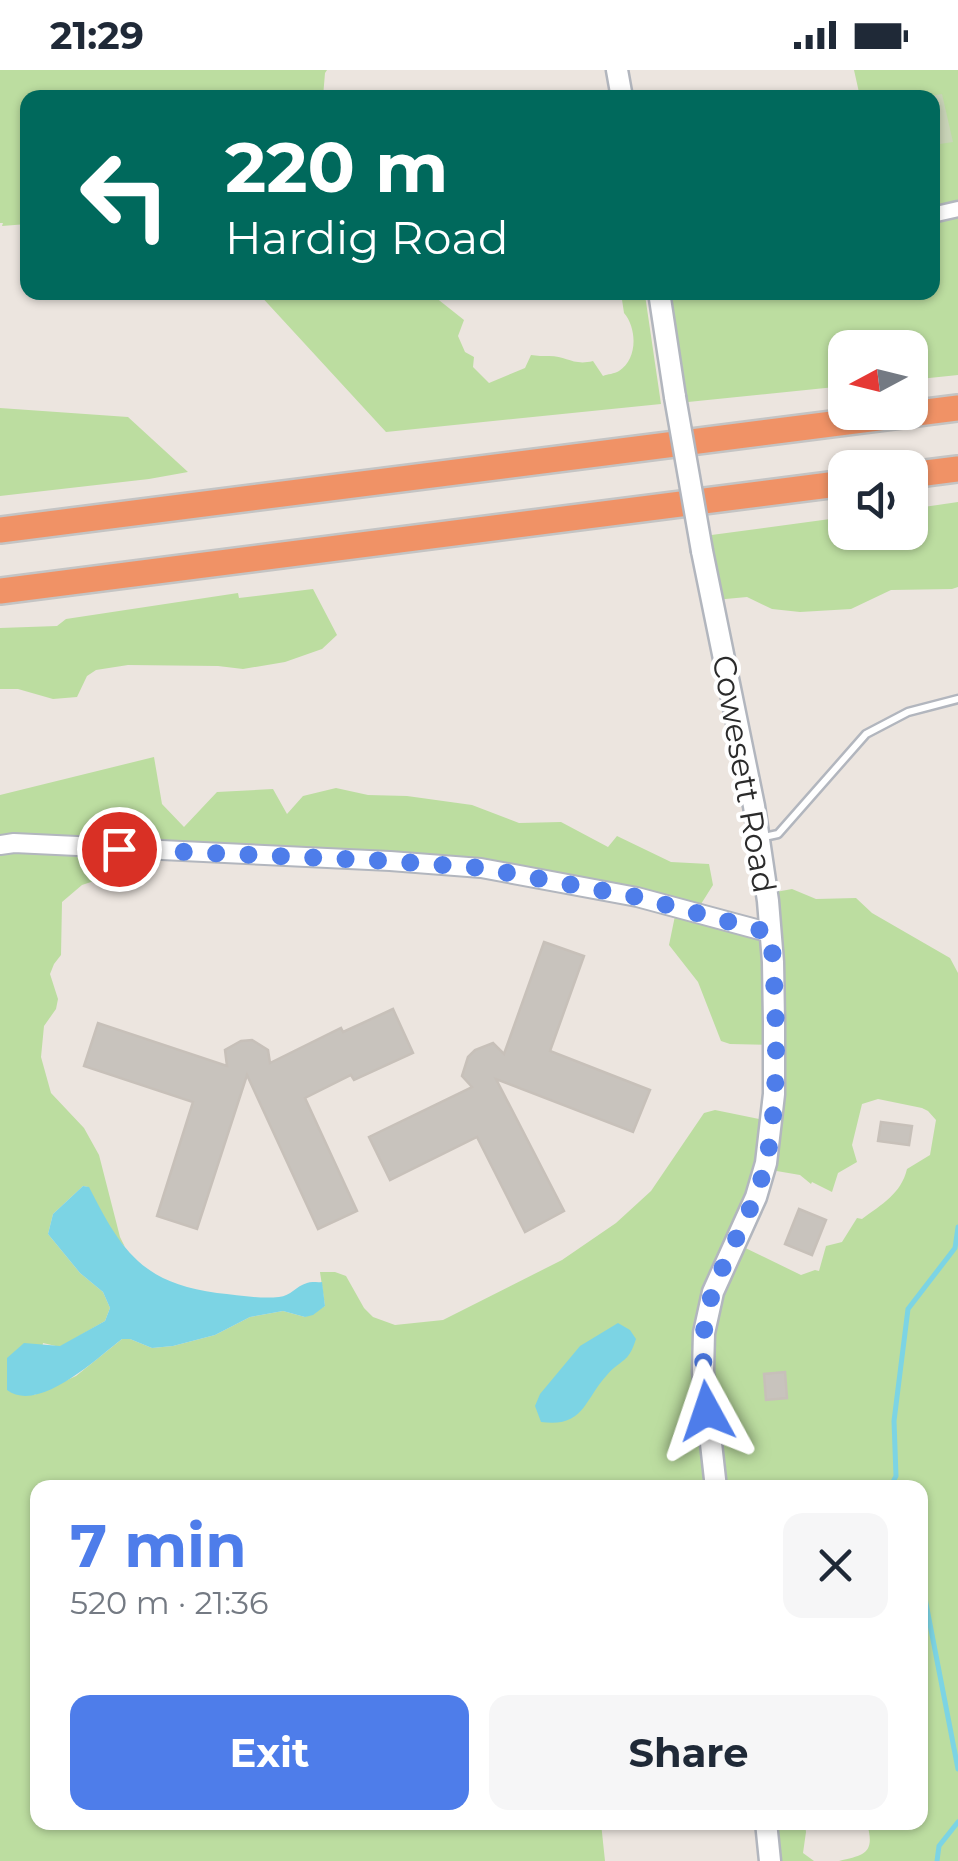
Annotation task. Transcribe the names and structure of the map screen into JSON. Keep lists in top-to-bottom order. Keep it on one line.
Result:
{"streets":{"main road":["Cowesett Road"]},"north":"left","page":{"status":"21:29","turn":["220 m","Hardig Road"],"heading":["7 min","520 m · 21:36"],"buttons":["Exit","Share"]}}
